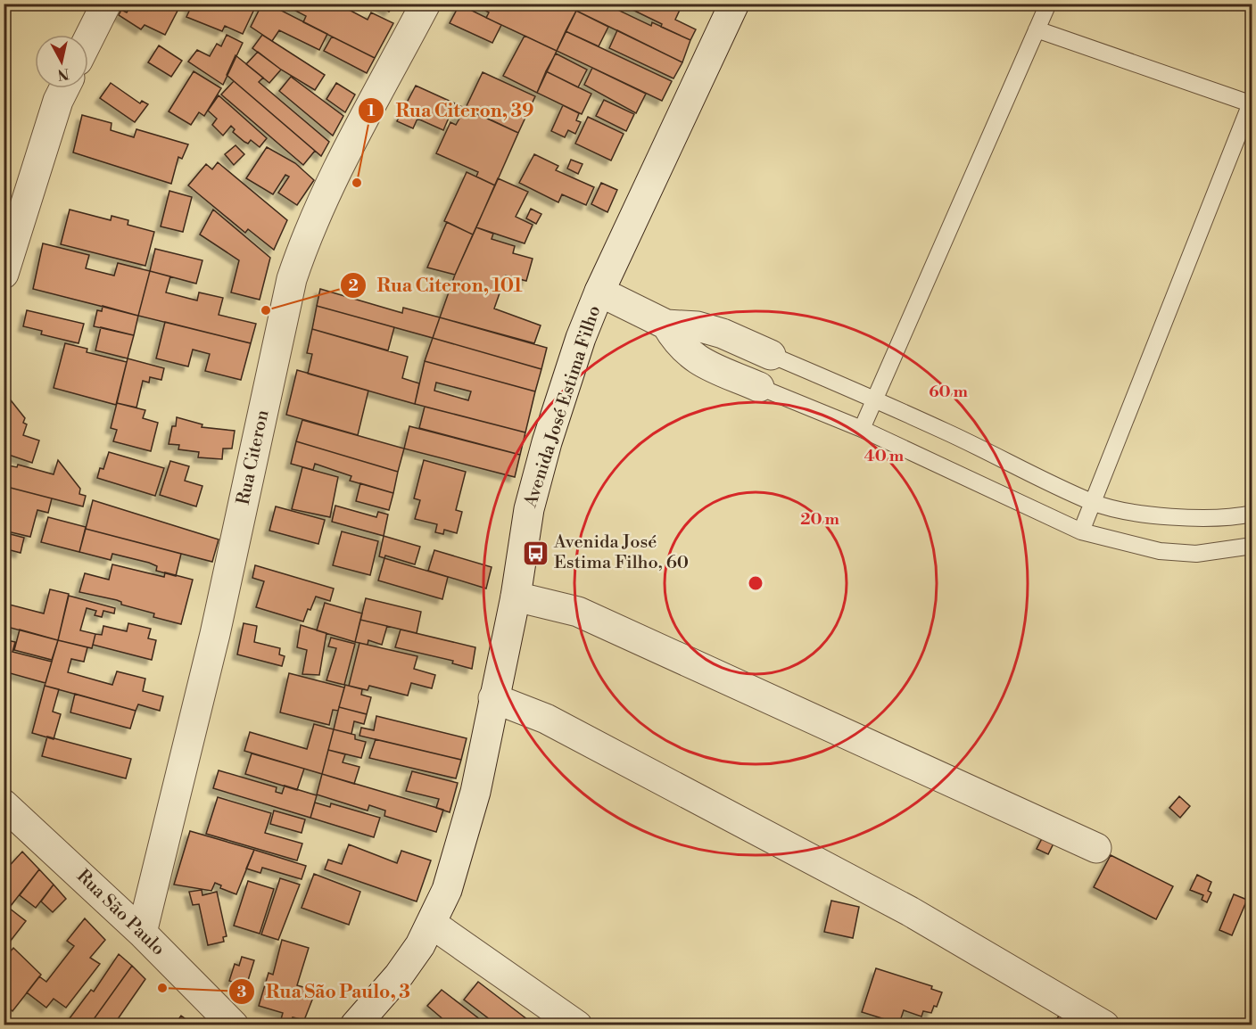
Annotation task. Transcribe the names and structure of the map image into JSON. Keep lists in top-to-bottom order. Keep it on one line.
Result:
{"streets":{"street":["Avenida José Estima Filho","Rua Citeron","Rua São Paulo"]},"crossings":[["Rua Citeron","Rua São Paulo"]],"places":{"other":["Rua Citeron, 39","Rua Citeron, 101","Rua São Paulo, 3"],"bus stop":["Avenida José Estima Filho, 60"]},"north":"bottom","rings":["60 m","40 m","20 m"]}
